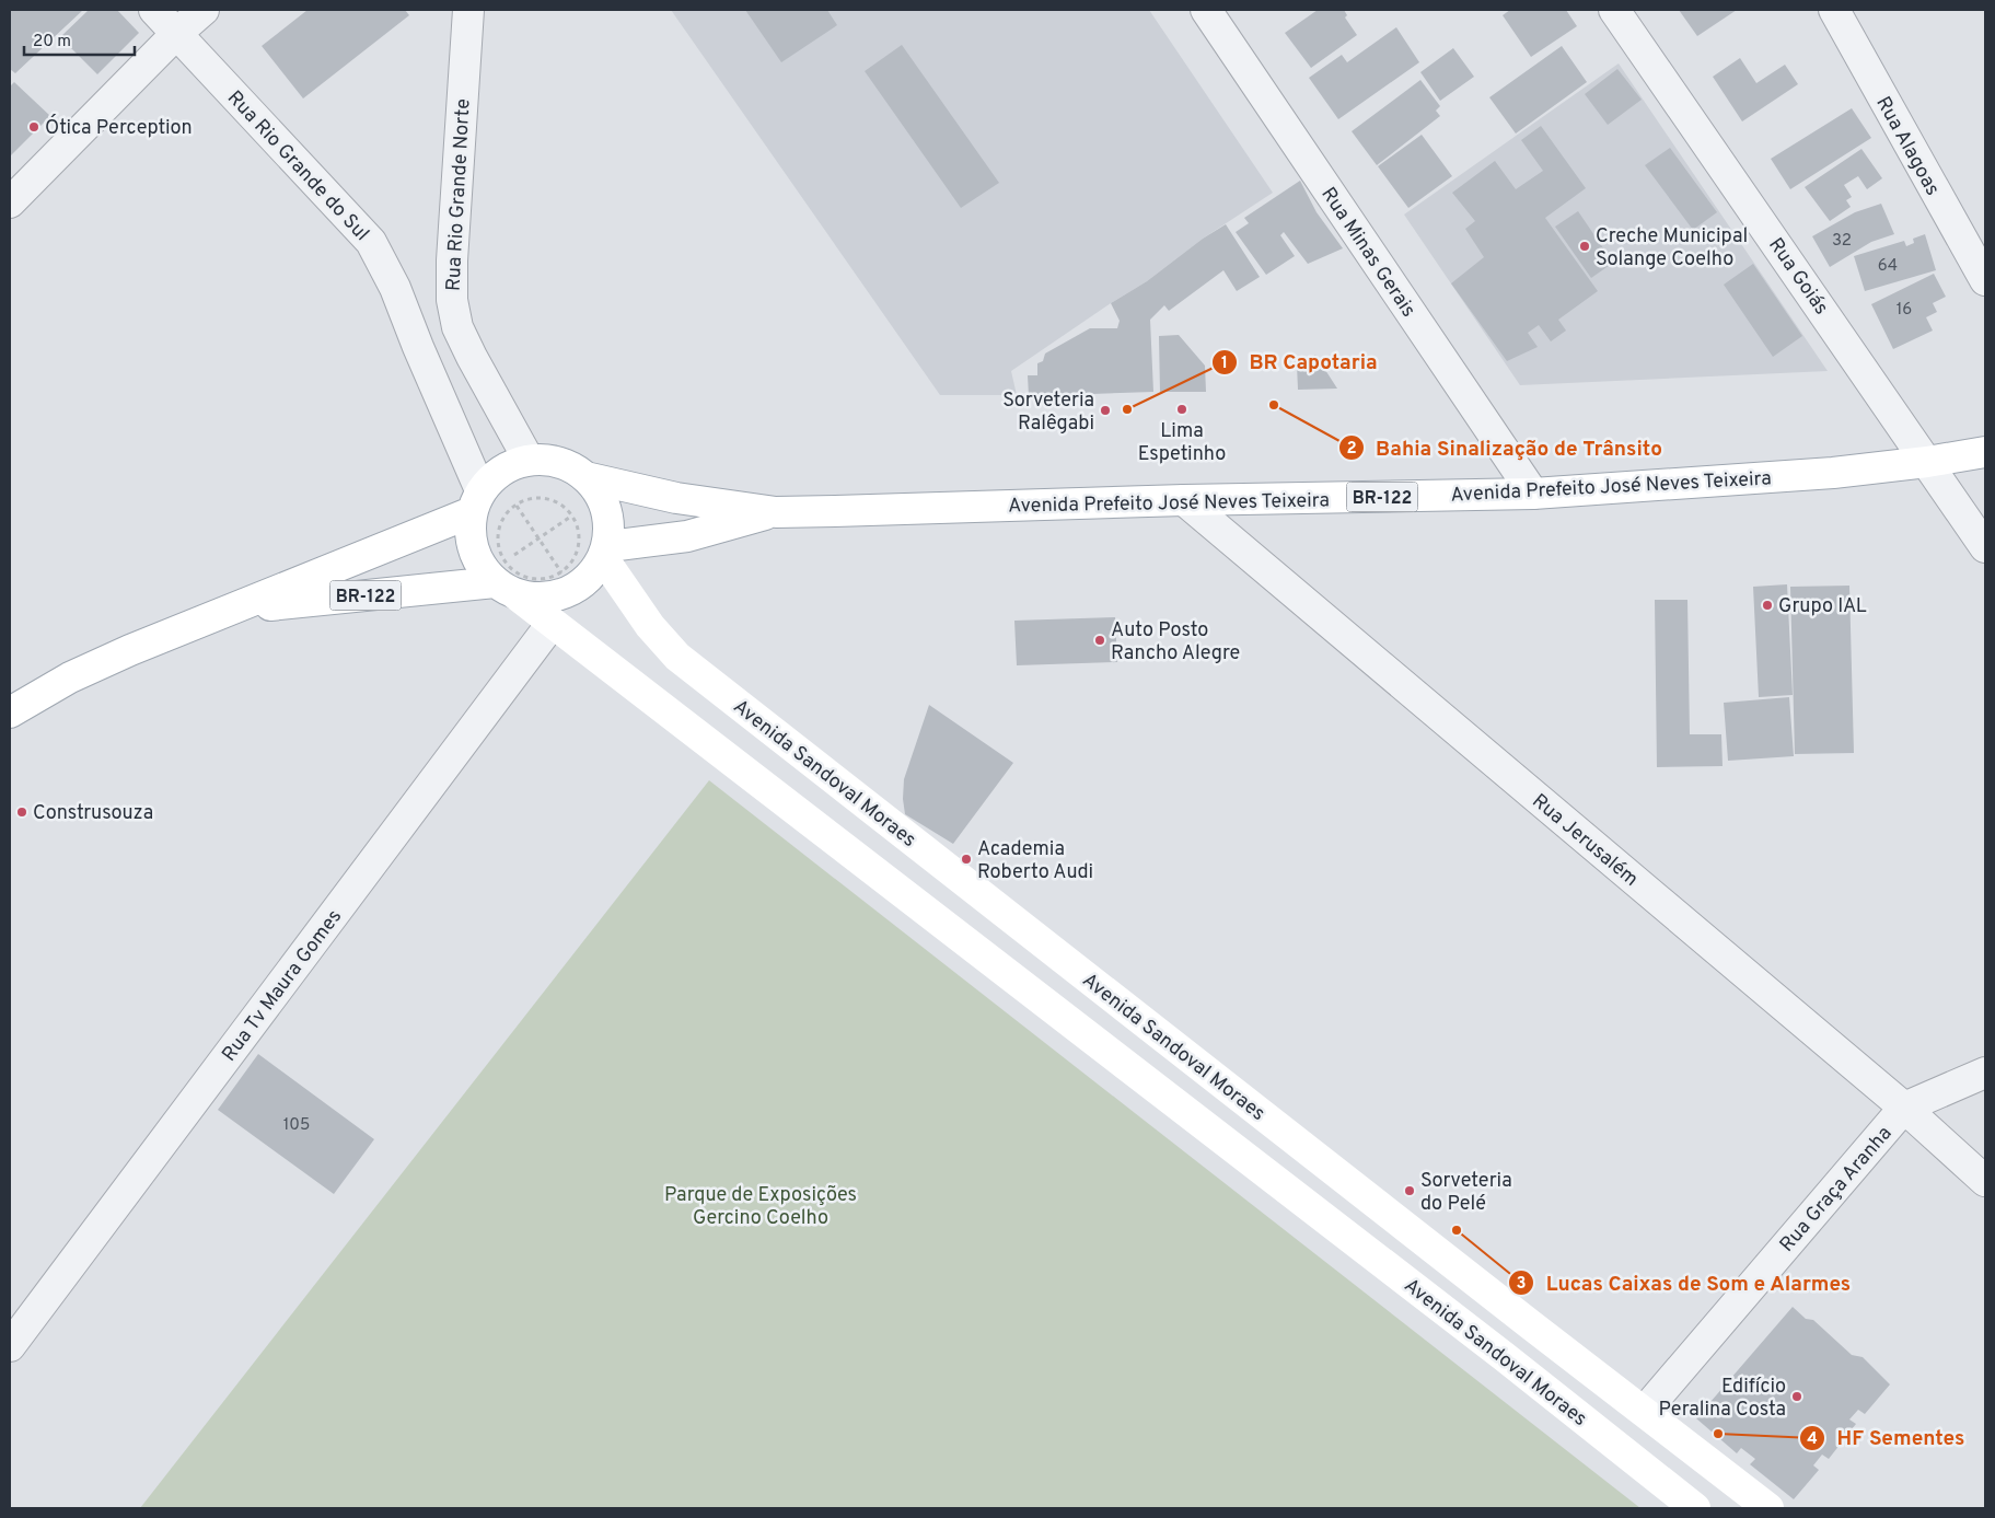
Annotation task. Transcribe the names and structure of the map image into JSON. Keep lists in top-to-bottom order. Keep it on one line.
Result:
{"streets":{"main road":["Avenida Prefeito José Neves Teixeira","BR-122","Avenida Sandoval Moraes"],"street":["Rua Alagoas","Rua Rio Grande do Sul","Rua Rio Grande Norte","Rua Minas Gerais","Rua Goiás","Rua Jerusalém","Rua Tv Maura Gomes","Rua Graça Aranha"]},"crossings":[["Rua Rio Grande do Sul","BR-122"],["Rua Rio Grande do Sul","Avenida Sandoval Moraes"],["Rua Rio Grande Norte","BR-122"],["Rua Minas Gerais","Avenida Prefeito José Neves Teixeira"],["Rua Goiás","Avenida Prefeito José Neves Teixeira"],["Avenida Prefeito José Neves Teixeira","BR-122"],["Avenida Prefeito José Neves Teixeira","Avenida Sandoval Moraes"],["Avenida Prefeito José Neves Teixeira","Rua Jerusalém"],["BR-122","Avenida Sandoval Moraes"],["Avenida Sandoval Moraes","Rua Tv Maura Gomes"],["Avenida Sandoval Moraes","Rua Graça Aranha"],["Rua Jerusalém","Rua Graça Aranha"]],"parks":["Parque de Exposições Gercino Coelho"],"places":["Ótica Perception","Creche Municipal Solange Coelho","Bahia Sinalização de Trânsito","BR Capotaria","Lima Espetinho","Sorveteria Ralêgabi","Grupo IAL","Auto Posto Rancho Alegre","Construsouza","Academia Roberto Audi","Sorveteria do Pelé","Lucas Caixas de Som e Alarmes","Edifício Peralina Costa","HF Sementes"],"house_numbers":["32","64","16","105"],"scale_bar":"20 m"}
